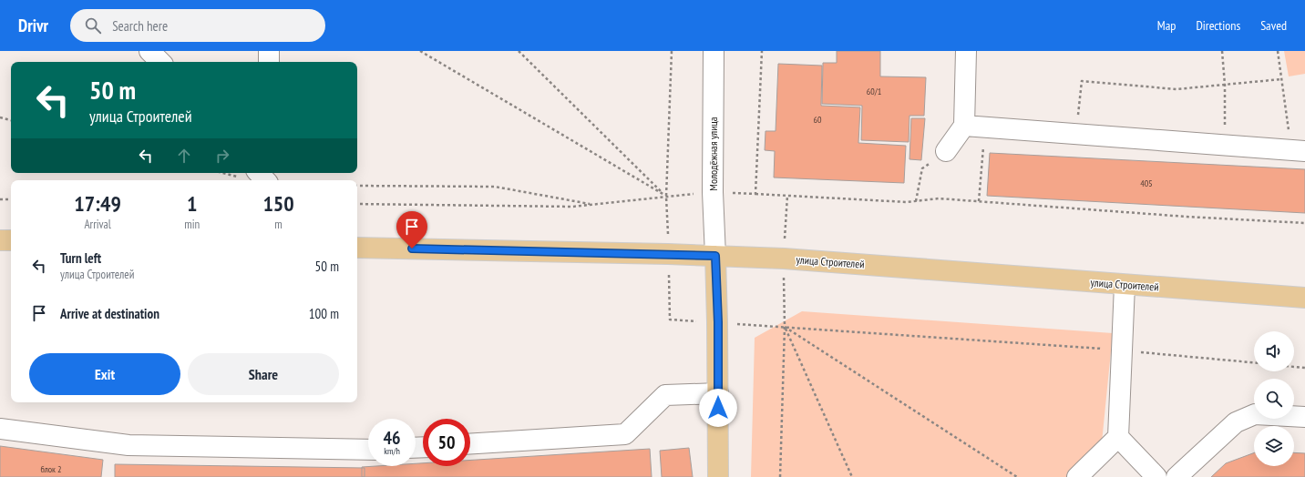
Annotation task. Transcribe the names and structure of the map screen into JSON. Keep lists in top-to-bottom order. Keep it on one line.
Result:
{"streets":{"main road":["улица Строителей"],"street":["Молодёжная улица"]},"crossings":[["Молодёжная улица","улица Строителей"]],"house_numbers":["60/1","60","405","блок 2"],"page":{"header":"Drivr","search":"Search here","nav":["Map","Directions","Saved"],"turn":["50 m","улица Строителей"],"eta":["17:49","Arrival","1","min","150","m"],"list":[{"name":"Turn left","note":"улица Строителей","value":"50 m"},{"name":"Arrive at destination","value":"100 m"}],"buttons":["Exit","Share"],"speed":"46 km/h","limit":"50"}}
